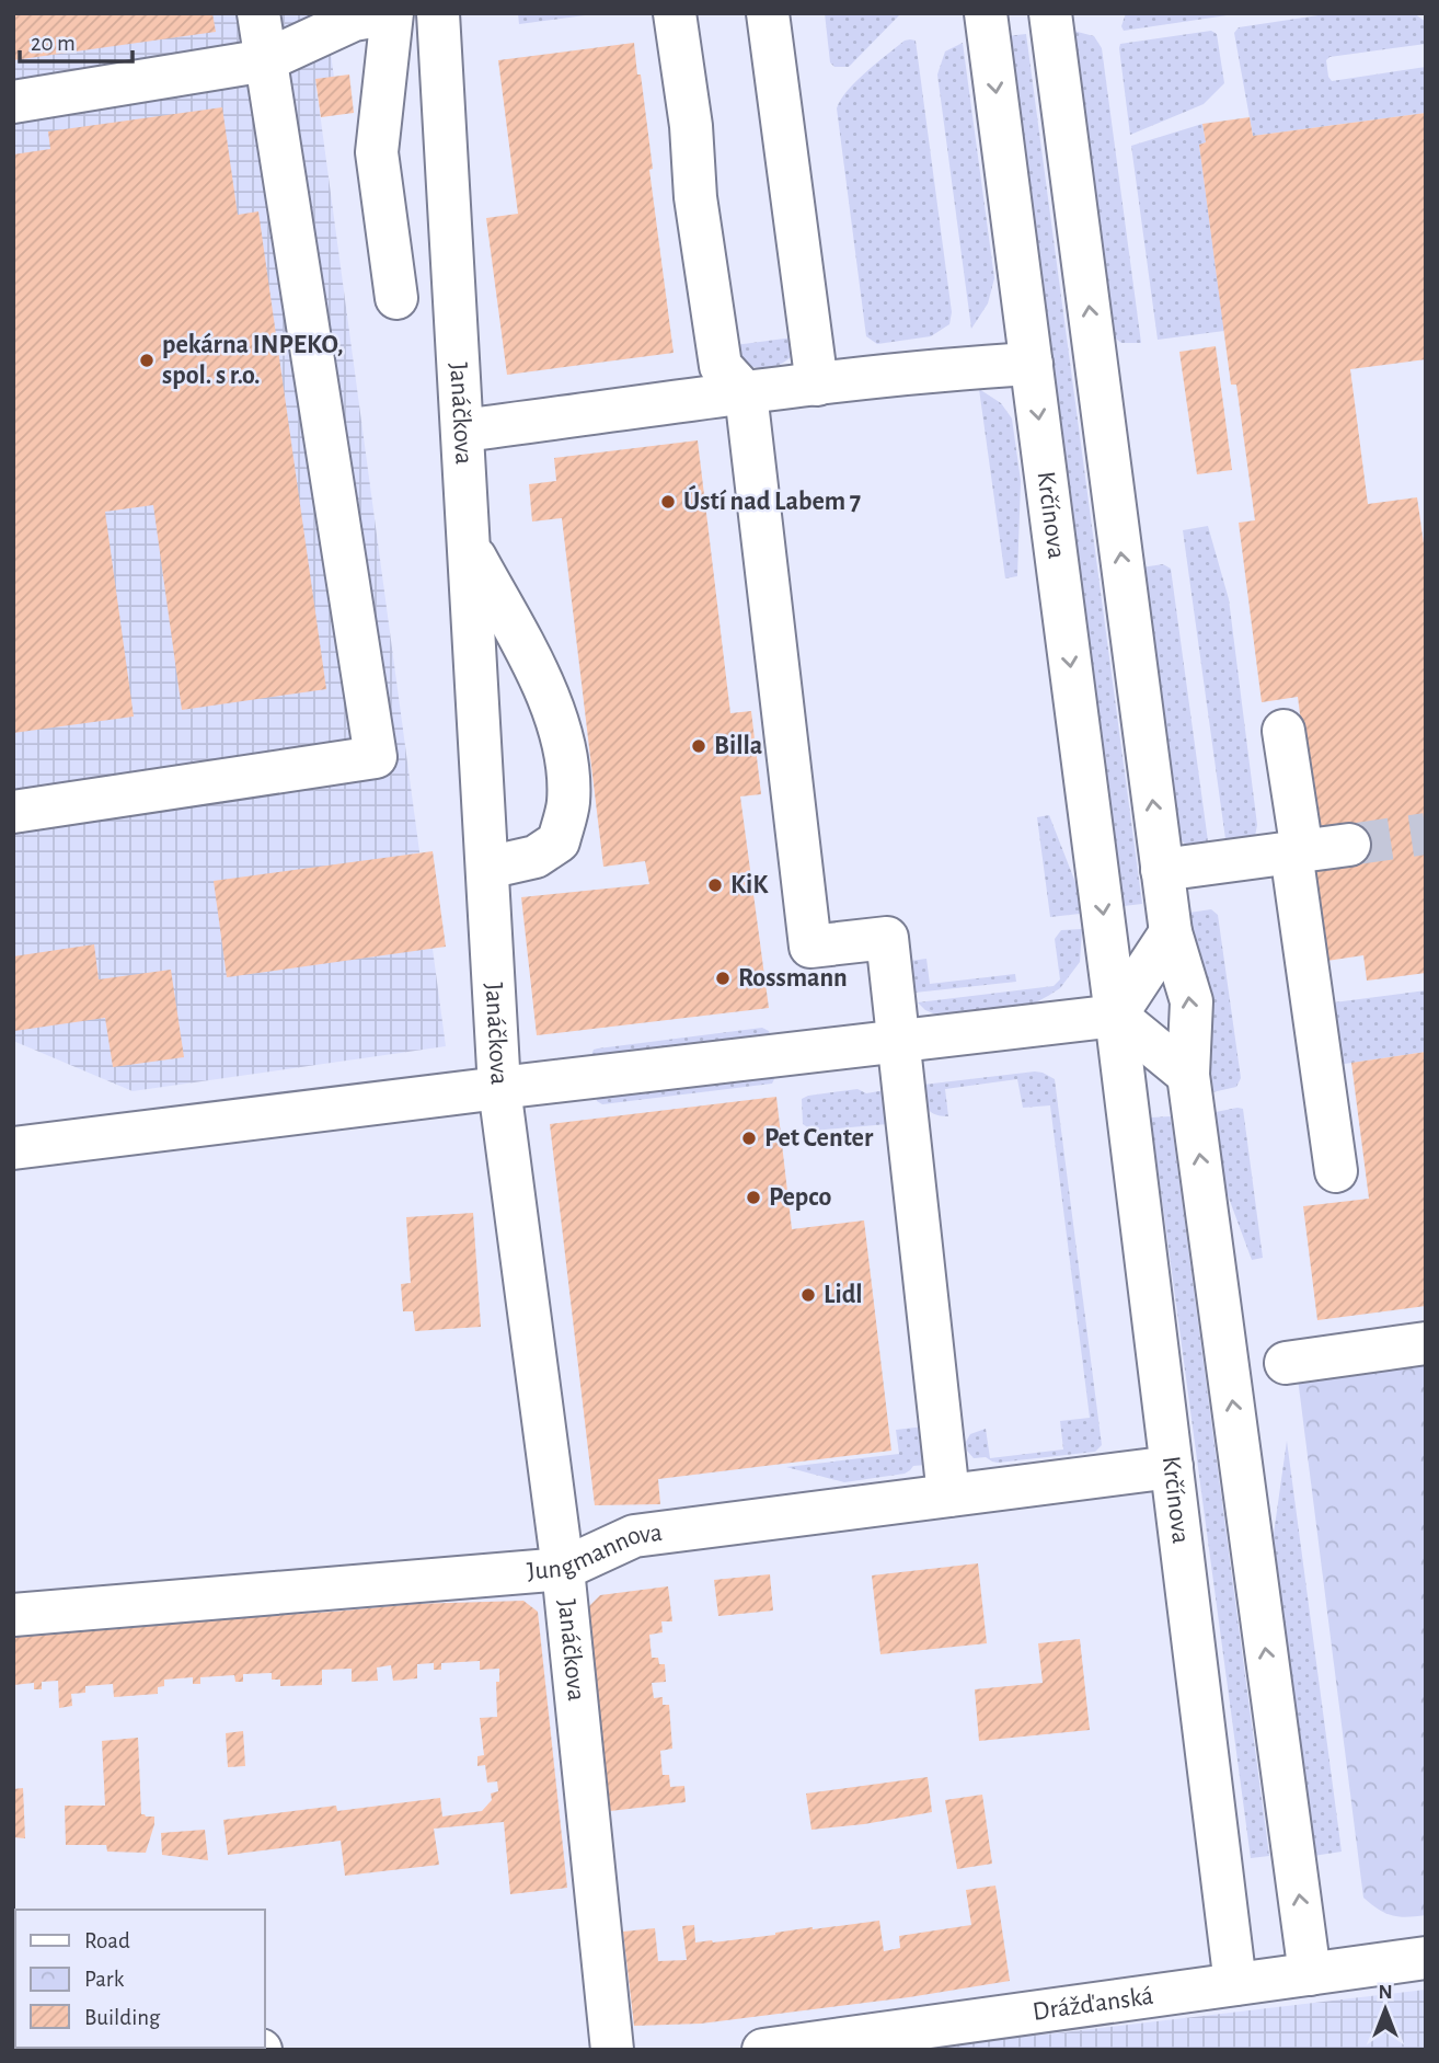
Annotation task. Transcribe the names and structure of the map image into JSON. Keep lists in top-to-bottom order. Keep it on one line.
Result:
{"streets":{"street":["Janáčkova","Krčínova","Jungmannova","Drážďanská"]},"crossings":[["Janáčkova","Jungmannova"],["Krčínova","Jungmannova"],["Krčínova","Drážďanská"]],"places":["pekárna INPEKO, spol. s r.o.","Ústí nad Labem 7","Billa","KiK","Rossmann","Pet Center","Pepco","Lidl"],"legend":["Road","Park","Building"],"scale_bar":"20 m","north":"top"}
